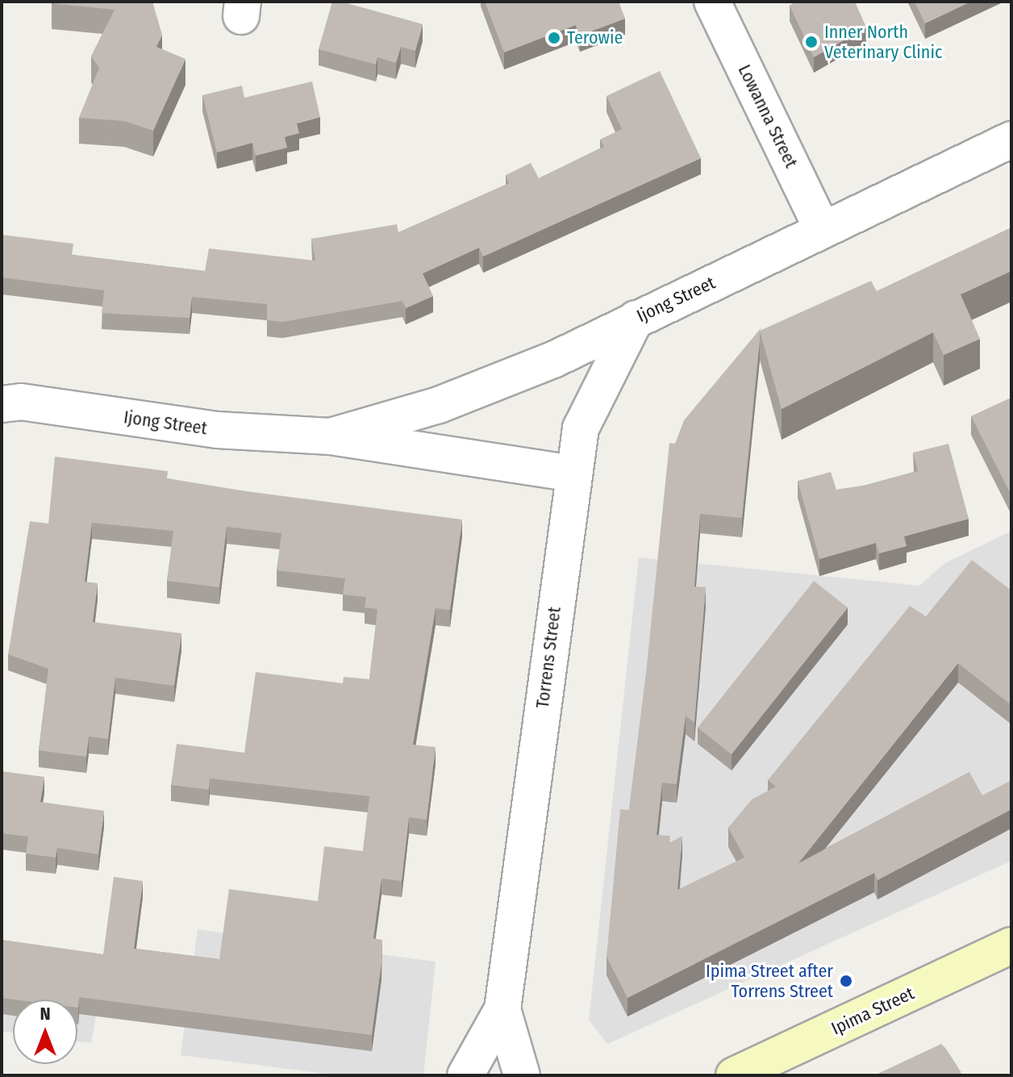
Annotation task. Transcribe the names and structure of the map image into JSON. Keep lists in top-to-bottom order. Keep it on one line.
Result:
{"streets":{"street":["Lowanna Street","Ijong Street","Torrens Street","Ipima Street"]},"crossings":[["Lowanna Street","Ijong Street"],["Ijong Street","Torrens Street"]],"places":["Terowie","Inner North Veterinary Clinic","Ipima Street after Torrens Street"],"north":"top"}
